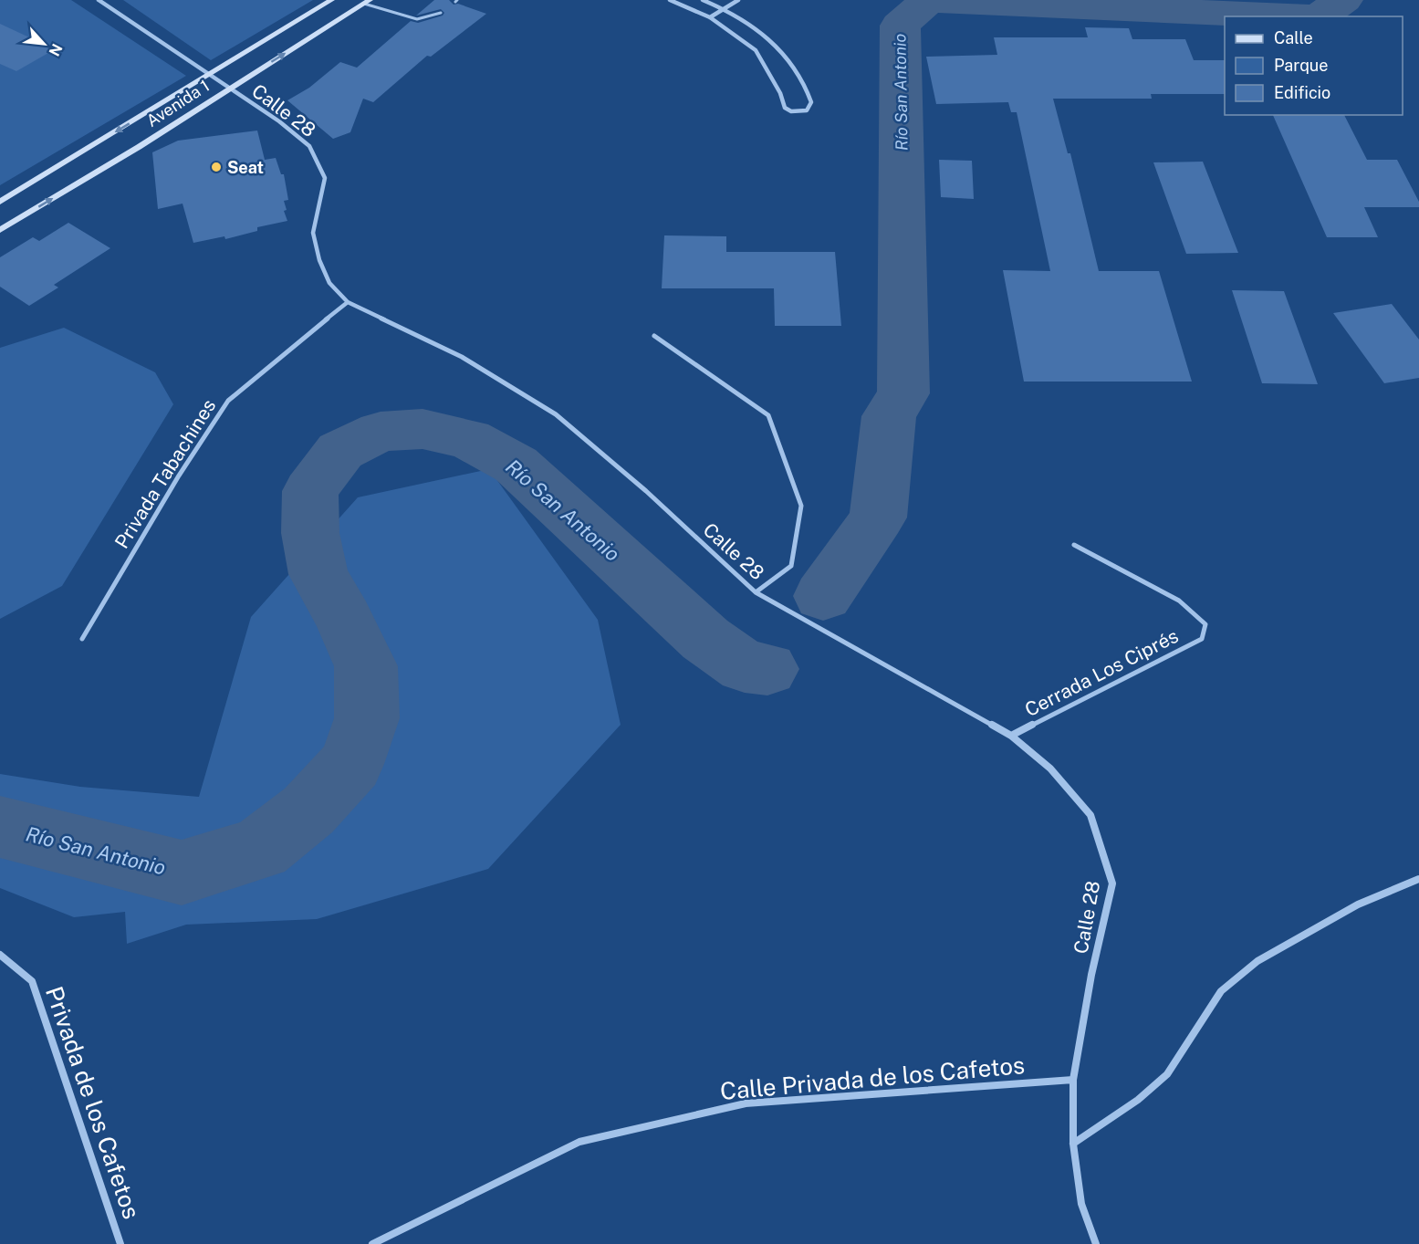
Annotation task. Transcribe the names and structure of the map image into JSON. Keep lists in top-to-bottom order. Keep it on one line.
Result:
{"streets":{"main road":["Avenida 1"],"street":["Calle 28","Privada Tabachines","Cerrada Los Ciprés","Calle Privada de los Cafetos","Privada de los Cafetos"]},"crossings":[["Avenida 1","Calle 28"],["Calle 28","Privada Tabachines"],["Calle 28","Cerrada Los Ciprés"],["Calle 28","Calle Privada de los Cafetos"]],"water":["Río San Antonio"],"places":["Seat"],"legend":["Calle","Parque","Edificio"],"north":"bottom right"}
